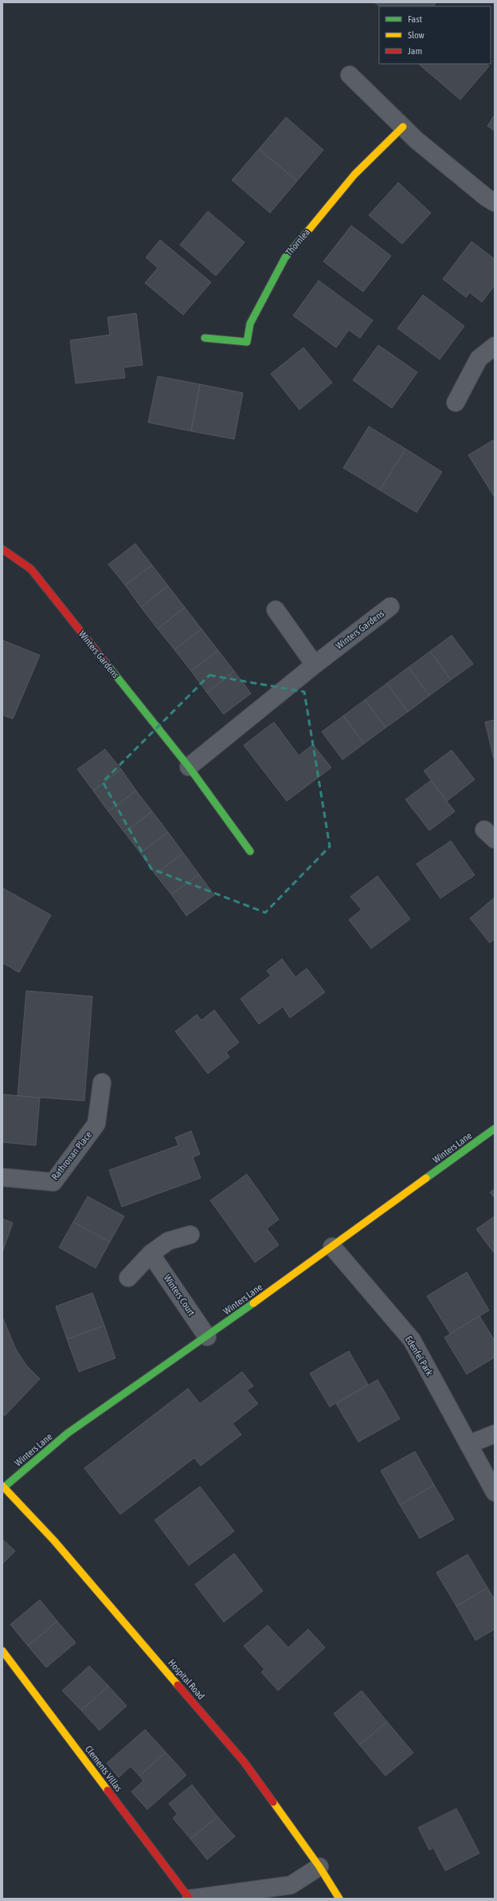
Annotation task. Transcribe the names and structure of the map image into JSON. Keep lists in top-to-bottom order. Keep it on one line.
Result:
{"streets":{"street":["Thornlea","Winters Gardens","Winters Lane","Rathronan Place","Winters Court","Edenfel Park","Hospital Road","Clements Villas"]},"crossings":[["Winters Lane","Winters Court"],["Winters Lane","Edenfel Park"],["Winters Lane","Hospital Road"]],"legend":["Fast","Slow","Jam"]}
